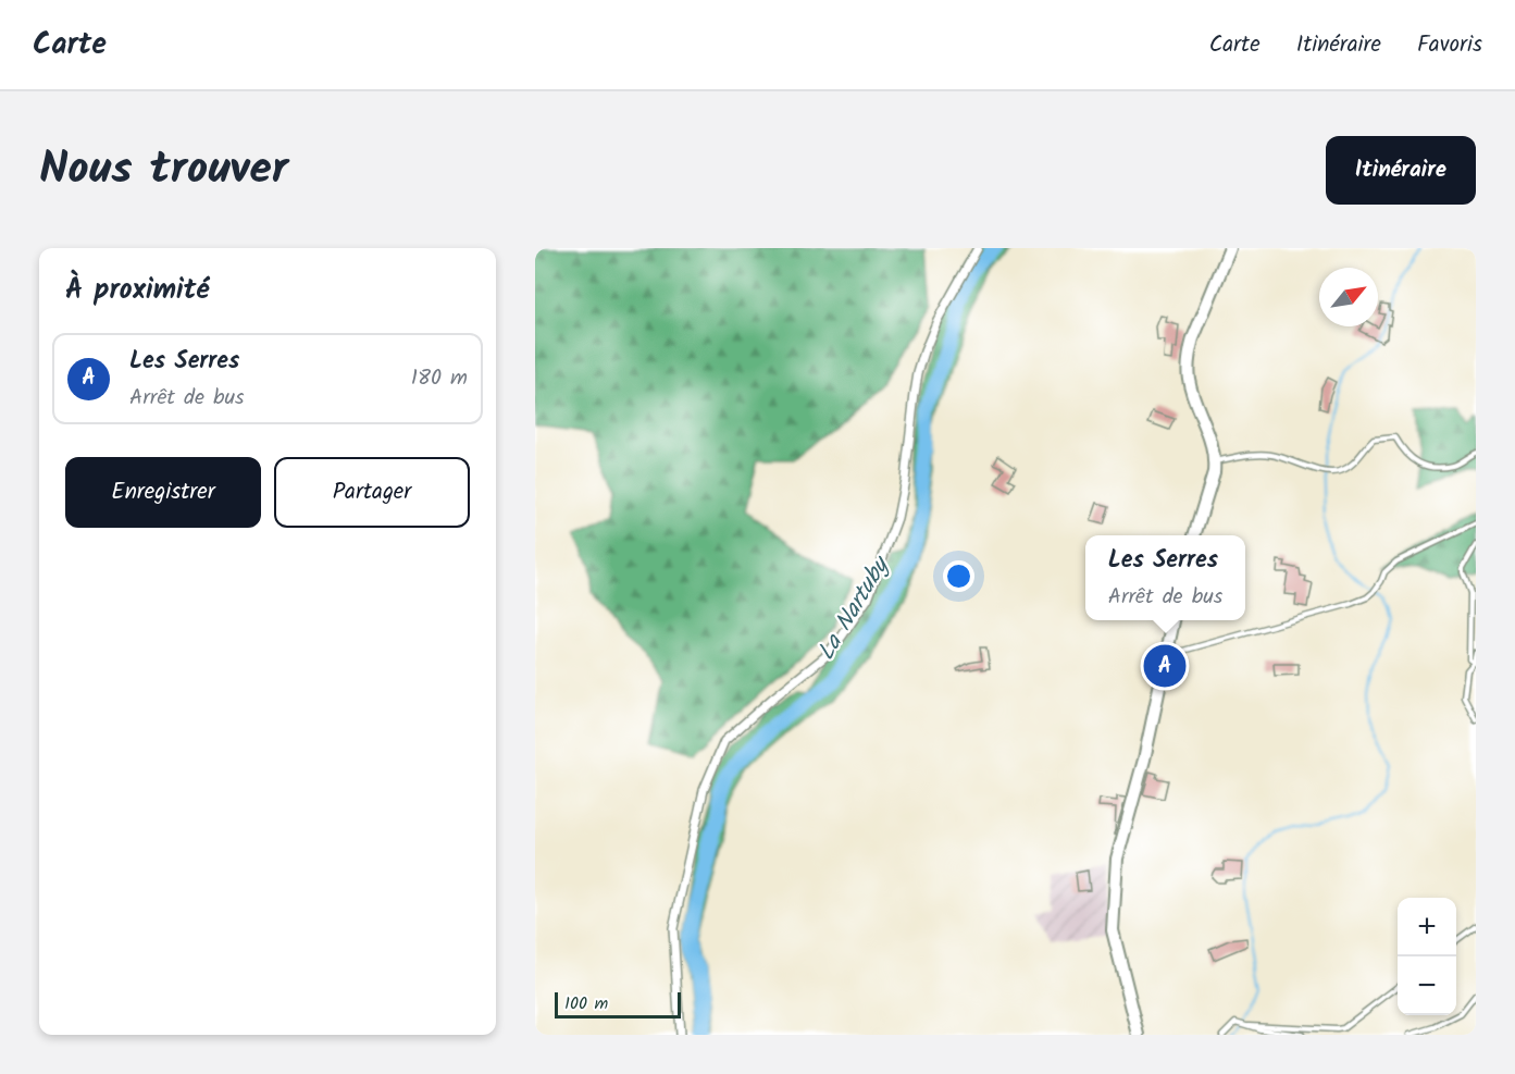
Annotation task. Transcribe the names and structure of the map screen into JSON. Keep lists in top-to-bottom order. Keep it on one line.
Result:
{"water":["La Nartuby"],"scale_bar":"100 m","north":"top right","page":{"header":"Carte","nav":["Carte","Itinéraire","Favoris"],"title":"Nous trouver","buttons":["Itinéraire",["Enregistrer","Partager"]],"heading":"À proximité","list":[{"mark":"A","name":"Les Serres","note":"Arrêt de bus","value":"180 m"}],"popup":["Les Serres","Arrêt de bus"],"pins":"A","map_buttons":["+","−"],"scale":"100 m"}}
